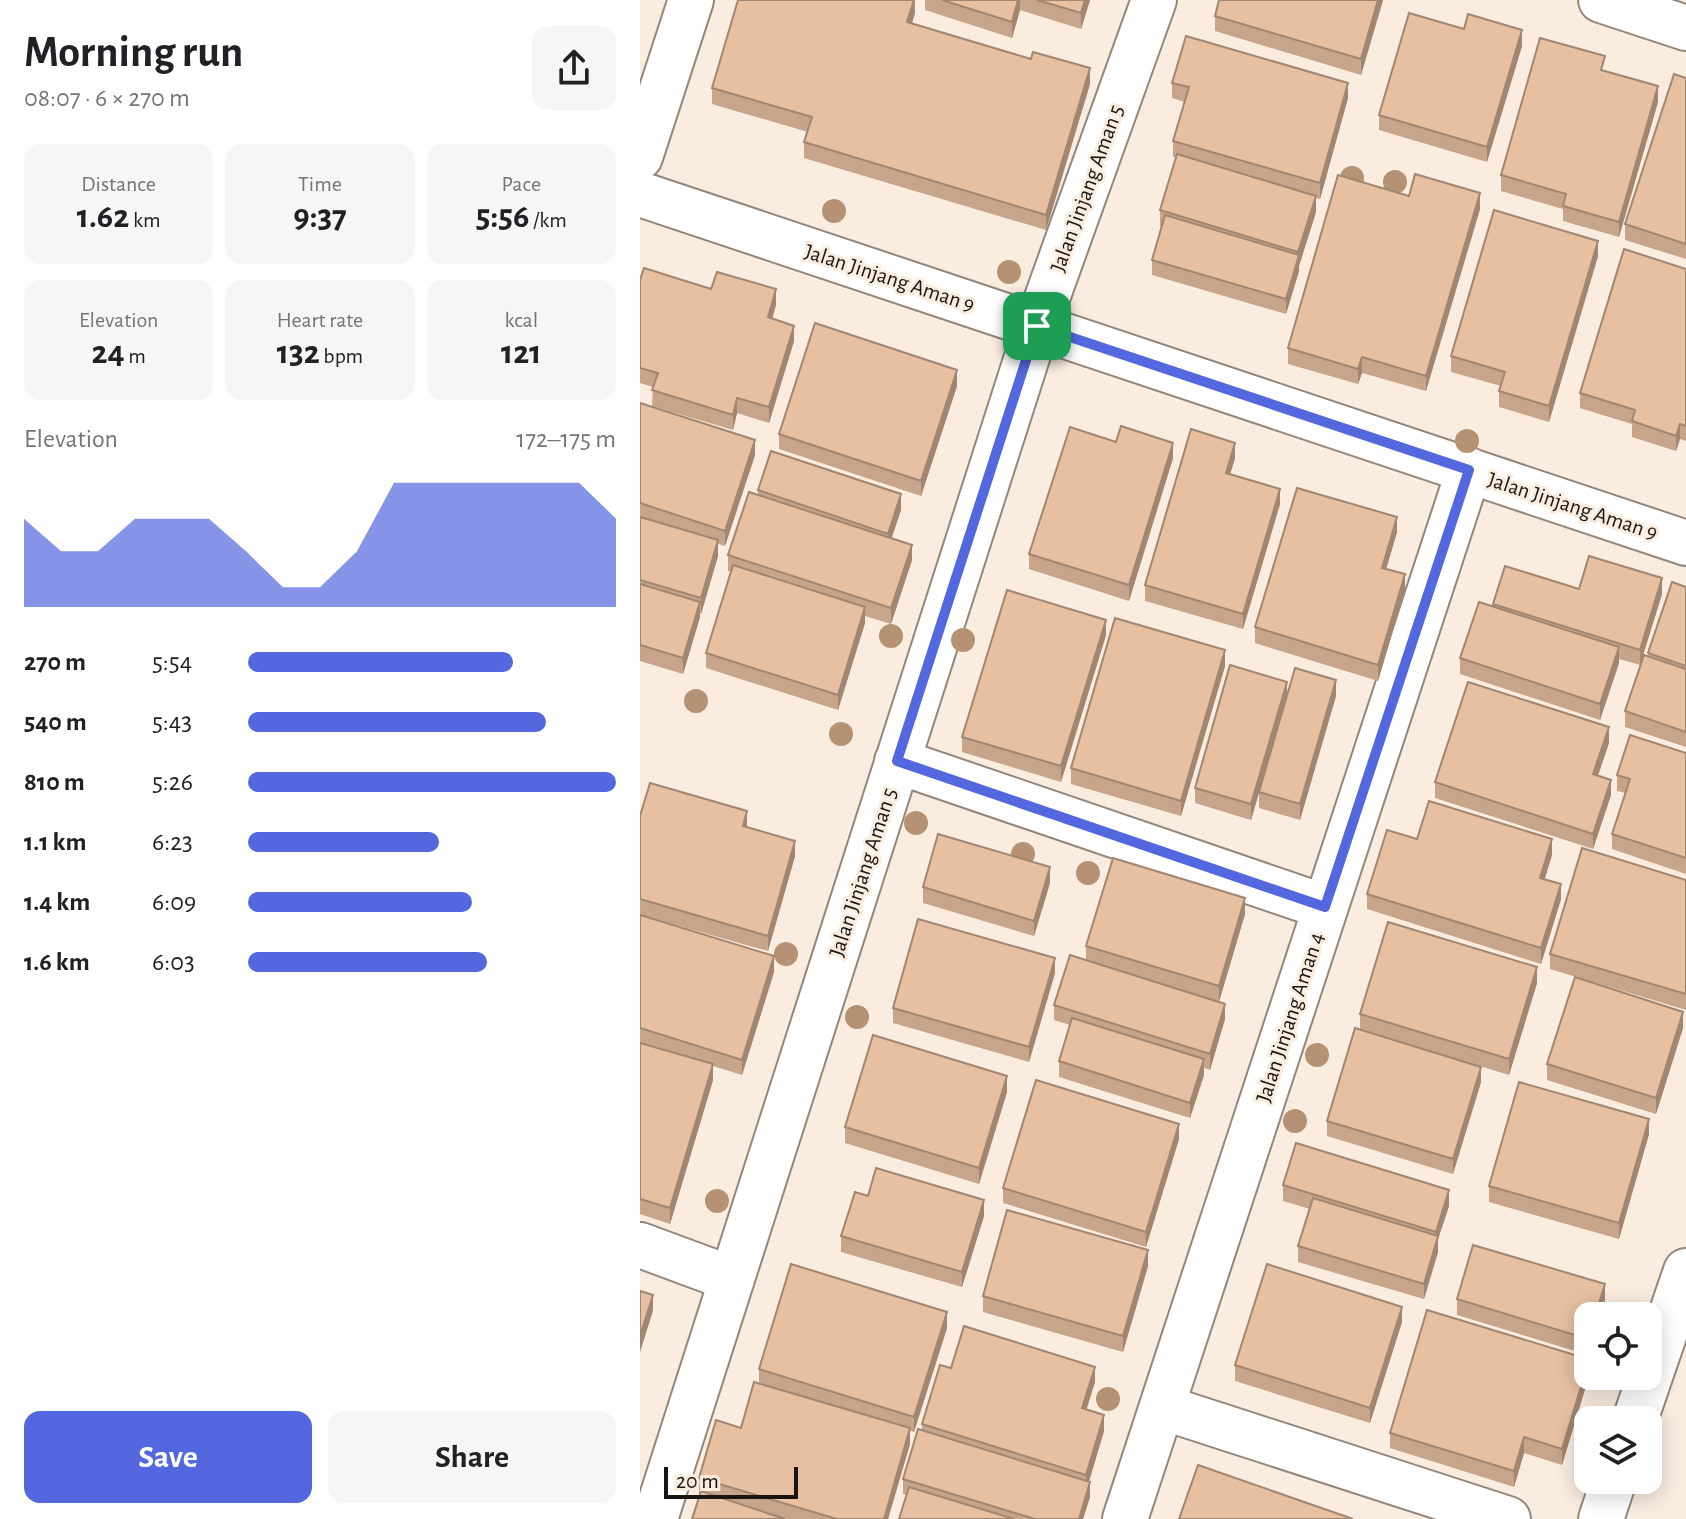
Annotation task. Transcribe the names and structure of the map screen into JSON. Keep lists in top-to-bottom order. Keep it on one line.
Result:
{"streets":{"street":["Jalan Jinjang Aman 5","Jalan Jinjang Aman 9","Jalan Jinjang Aman 4"]},"crossings":[["Jalan Jinjang Aman 5","Jalan Jinjang Aman 9"],["Jalan Jinjang Aman 9","Jalan Jinjang Aman 4"]],"scale_bar":"20 m","page":{"heading":["Morning run","08:07 · 6 × 270 m"],"stats":[["Distance","1.62 km"],["Time","9:37"],["Pace","5:56 /km"],["Elevation","24 m"],["Heart rate","132 bpm"],["kcal","121"]],"chart":["Elevation","172–175 m"],"list":[{"name":"270 m","note":"5:54"},{"name":"540 m","note":"5:43"},{"name":"810 m","note":"5:26"},{"name":"1.1 km","note":"6:23"},{"name":"1.4 km","note":"6:09"},{"name":"1.6 km","note":"6:03"}],"buttons":["Save","Share"],"scale":"20 m"}}
